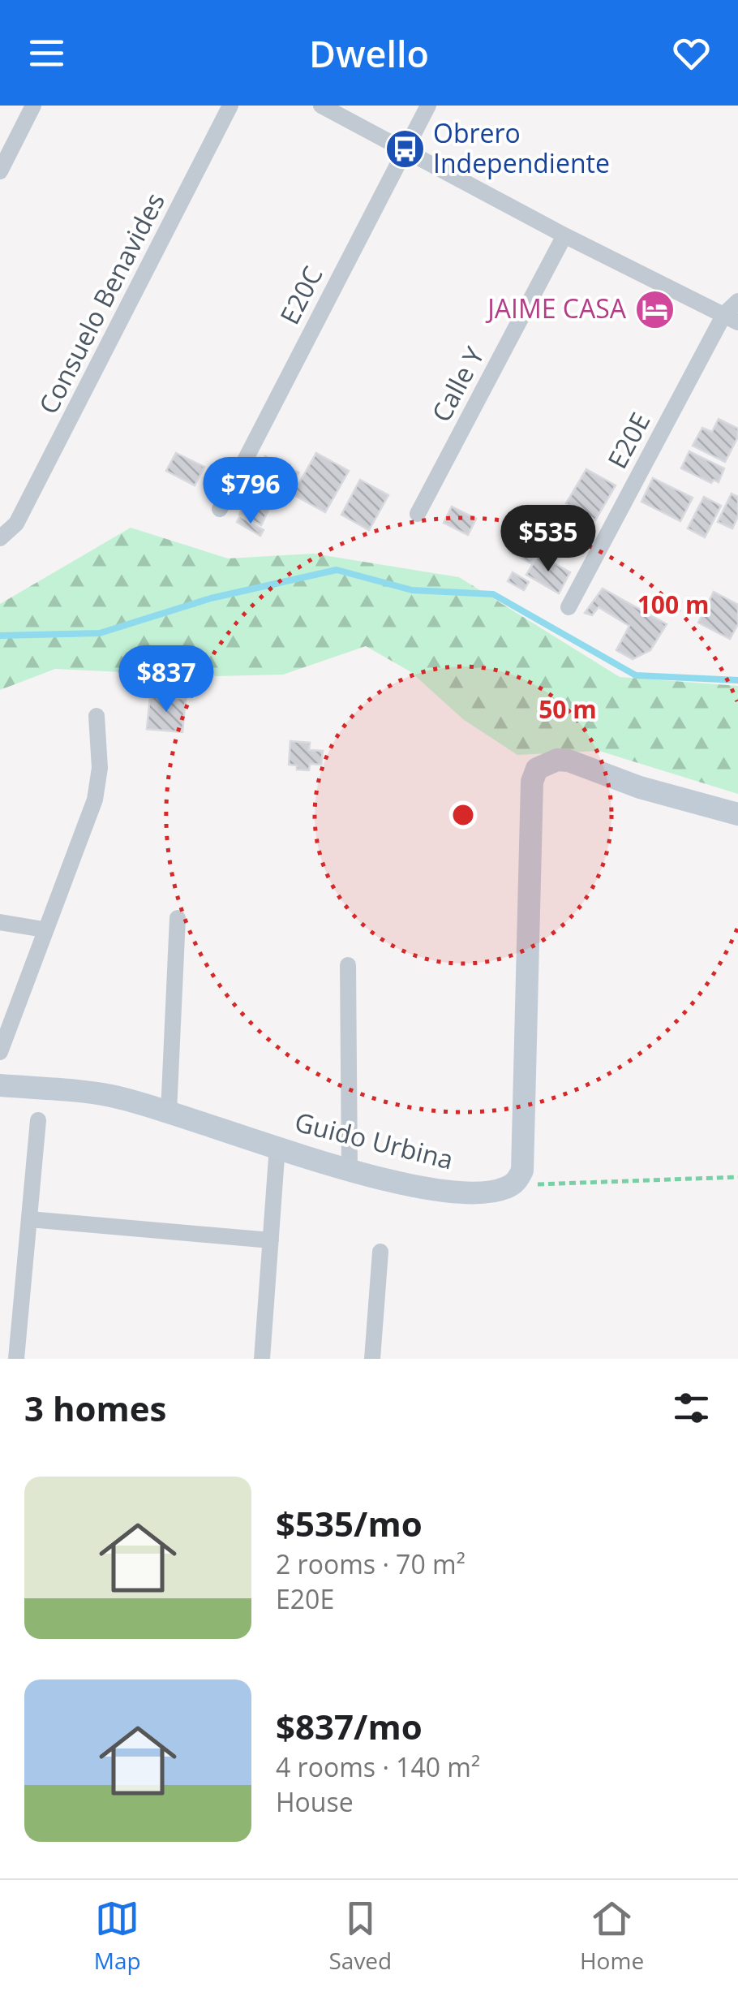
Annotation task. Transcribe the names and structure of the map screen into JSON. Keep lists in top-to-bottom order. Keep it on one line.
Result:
{"streets":{"street":["E20C","Consuelo Benavides","Calle Y","E20E","Guido Urbina"]},"places":{"bus stop":["Obrero Independiente"],"hotel":["JAIME CASA"]},"page":{"header":"Dwello","price":["$796","$535","$837"],"heading":"3 homes","list":[{"name":"$535/mo","note":"2 rooms · 70 m² · E20E"},{"name":"$837/mo","note":"4 rooms · 140 m² · House"}],"tabs":["Map","Saved","Home"]},"rings":["100 m","50 m"]}
